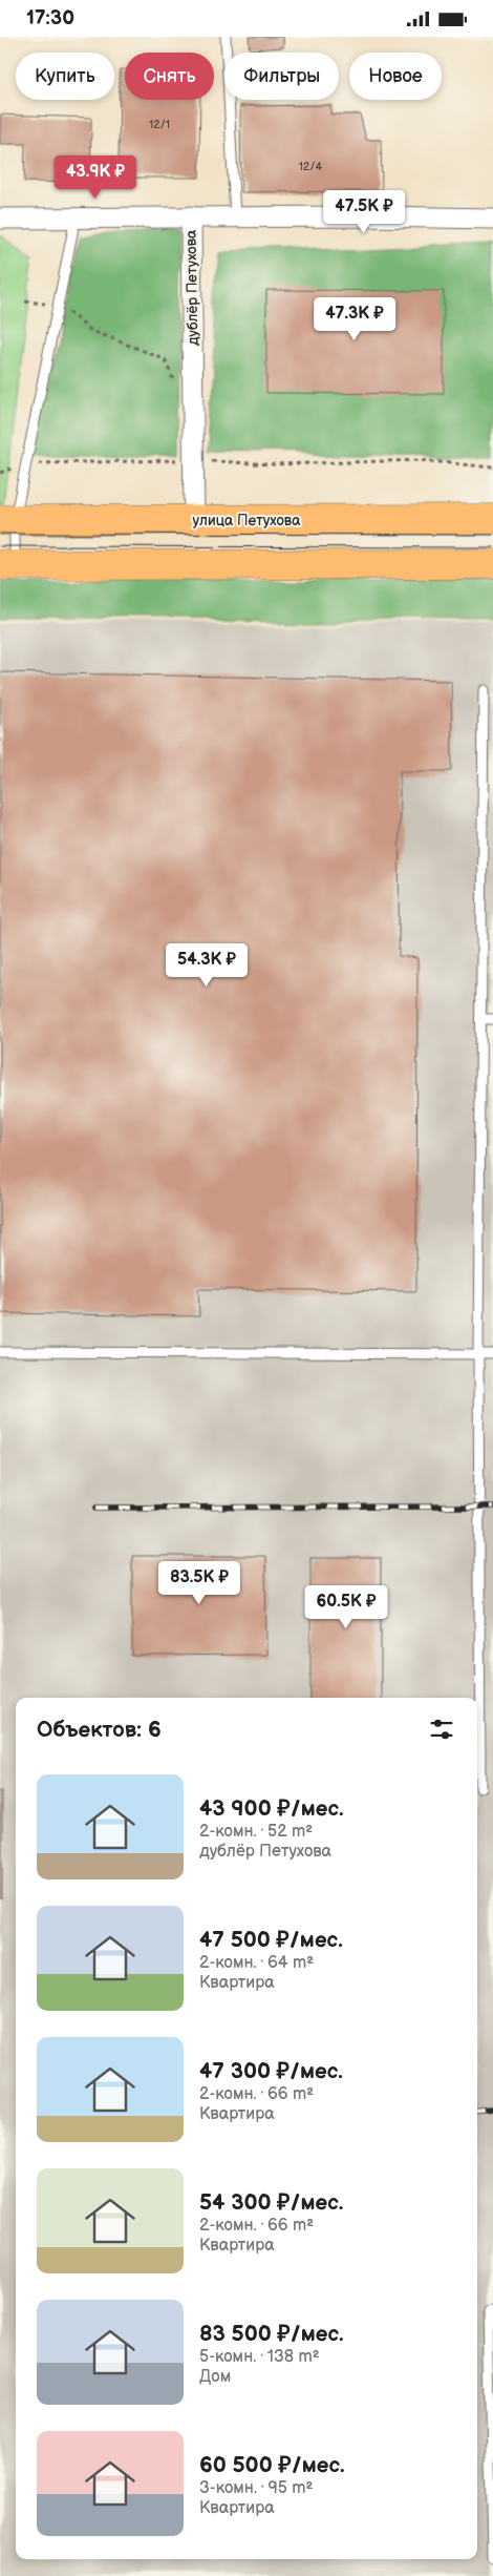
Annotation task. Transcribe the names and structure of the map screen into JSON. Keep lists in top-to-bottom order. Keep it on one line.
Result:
{"streets":{"highway":["улица Петухова"],"street":["дублёр Петухова"]},"crossings":[["дублёр Петухова","улица Петухова"]],"house_numbers":["12/1","12/4"],"page":{"status":"17:30","chip":["Купить","Снять","Фильтры","Новое"],"price":["43.9K ₽","47.5K ₽","47.3K ₽","54.3K ₽","83.5K ₽","60.5K ₽"],"heading":"Объектов: 6","list":[{"name":"43 900 ₽/мес.","note":"2-комн. · 52 m² · дублёр Петухова"},{"name":"47 500 ₽/мес.","note":"2-комн. · 64 m² · Квартира"},{"name":"47 300 ₽/мес.","note":"2-комн. · 66 m² · Квартира"},{"name":"54 300 ₽/мес.","note":"2-комн. · 66 m² · Квартира"},{"name":"83 500 ₽/мес.","note":"5-комн. · 138 m² · Дом"},{"name":"60 500 ₽/мес.","note":"3-комн. · 95 m² · Квартира"}]}}
